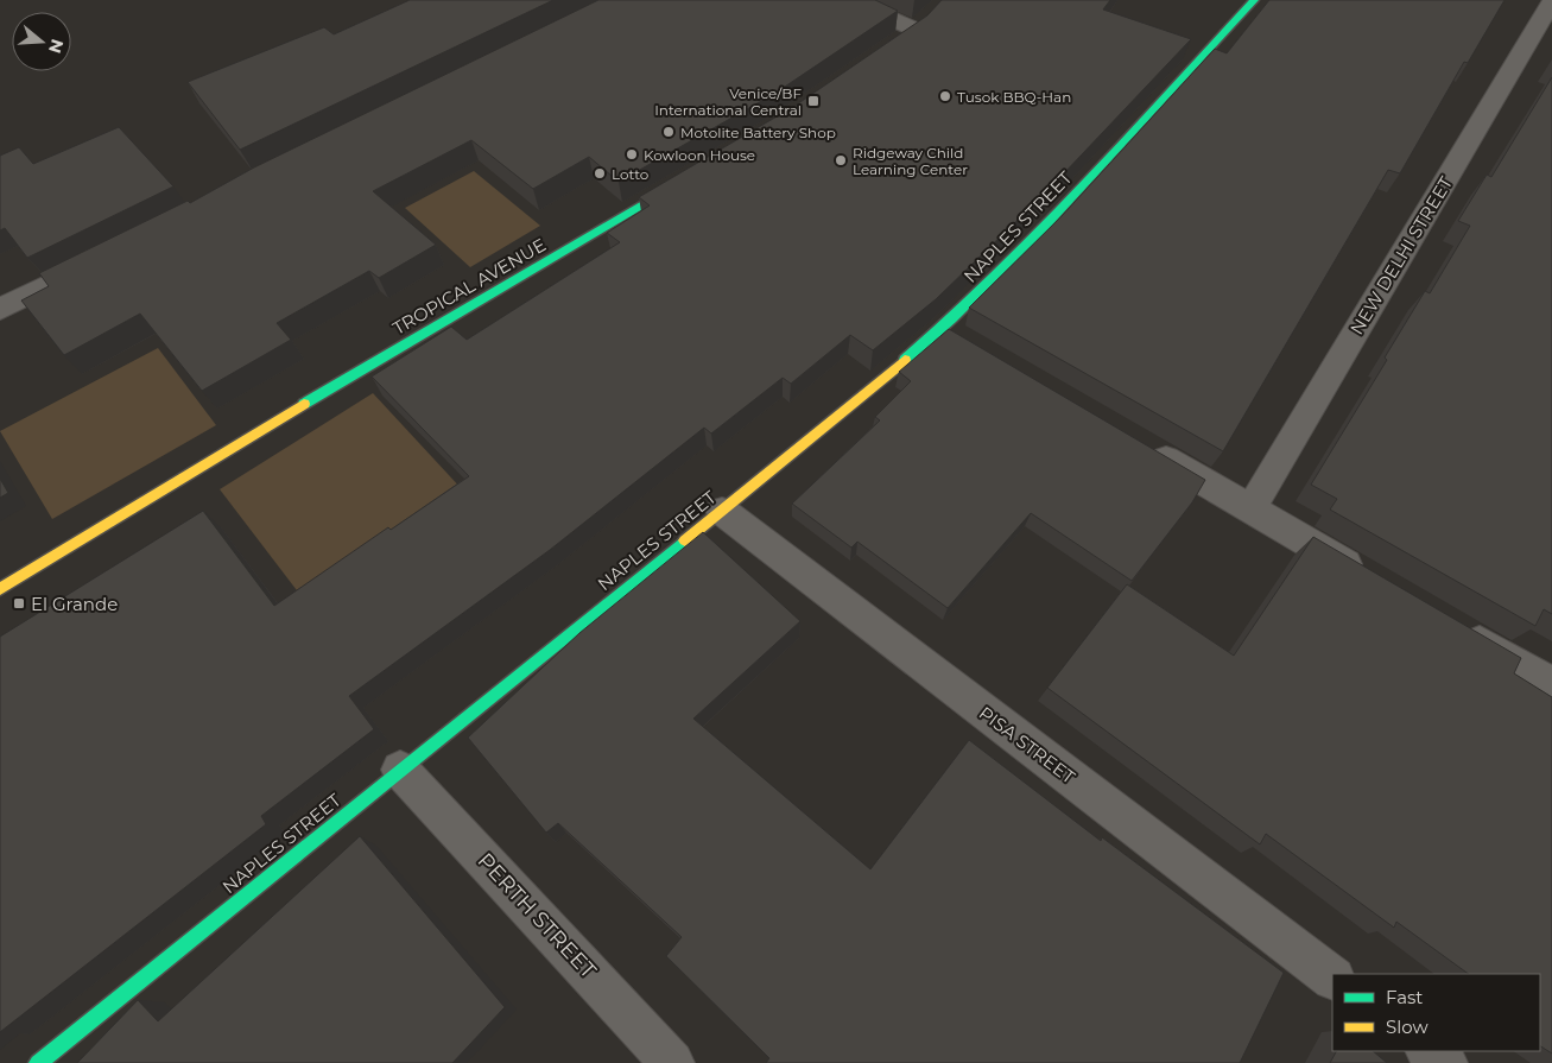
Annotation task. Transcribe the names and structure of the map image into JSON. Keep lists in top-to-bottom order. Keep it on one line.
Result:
{"streets":{"street":["NAPLES STREET","NEW DELHI STREET","TROPICAL AVENUE","PISA STREET","PERTH STREET"]},"crossings":[["NAPLES STREET","PISA STREET"],["NAPLES STREET","PERTH STREET"]],"places":{"other":["Tusok BBQ-Han","Motolite Battery Shop","Kowloon House","Ridgeway Child Learning Center","Lotto"],"transit":["Venice/BF International Central","El Grande"]},"legend":["Fast","Slow"],"north":"right"}
